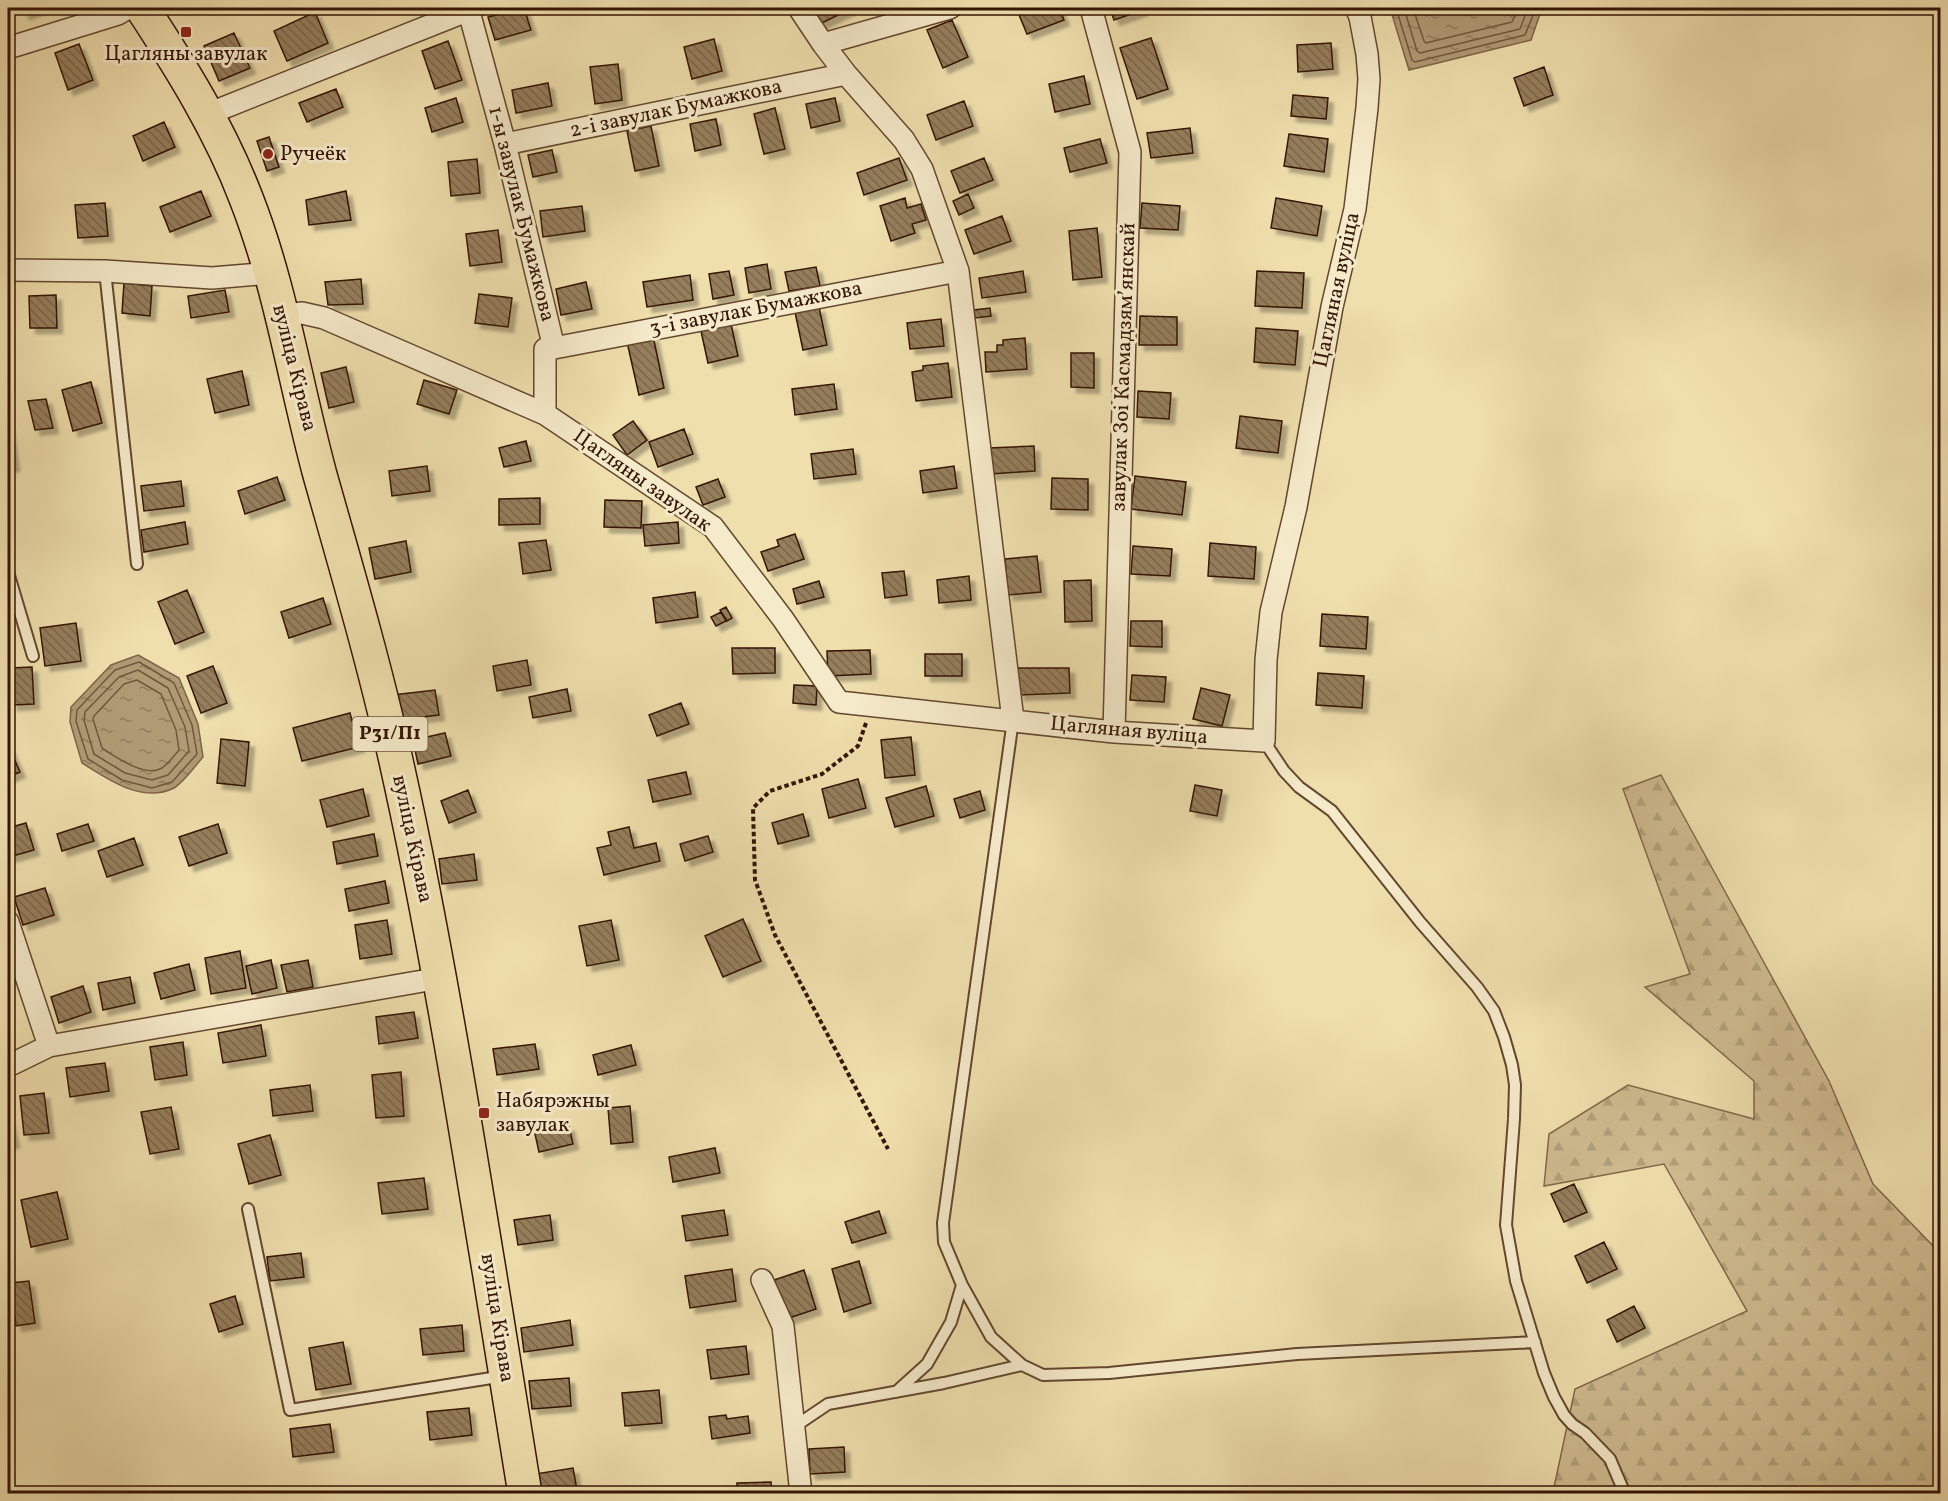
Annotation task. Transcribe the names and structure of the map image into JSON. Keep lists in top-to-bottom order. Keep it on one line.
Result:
{"streets":{"main road":["вуліца Кірава","Р31/П1"],"street":["2-і завулак Бумажкова","1-ы завулак Бумажкова","Цагляная вуліца","3-і завулак Бумажкова","завулак Зоі Касмадзямʼянскай","Цагляны завулак"]},"crossings":[["2-і завулак Бумажкова","1-ы завулак Бумажкова"],["1-ы завулак Бумажкова","3-і завулак Бумажкова"],["1-ы завулак Бумажкова","вуліца Кірава"],["1-ы завулак Бумажкова","Цагляны завулак"],["Цагляная вуліца","завулак Зоі Касмадзямʼянскай"],["Цагляная вуліца","Цагляны завулак"],["вуліца Кірава","Цагляны завулак"]],"places":{"transit":["Цагляны завулак","Набярэжны завулак"],"other":["Ручеёк"]}}
